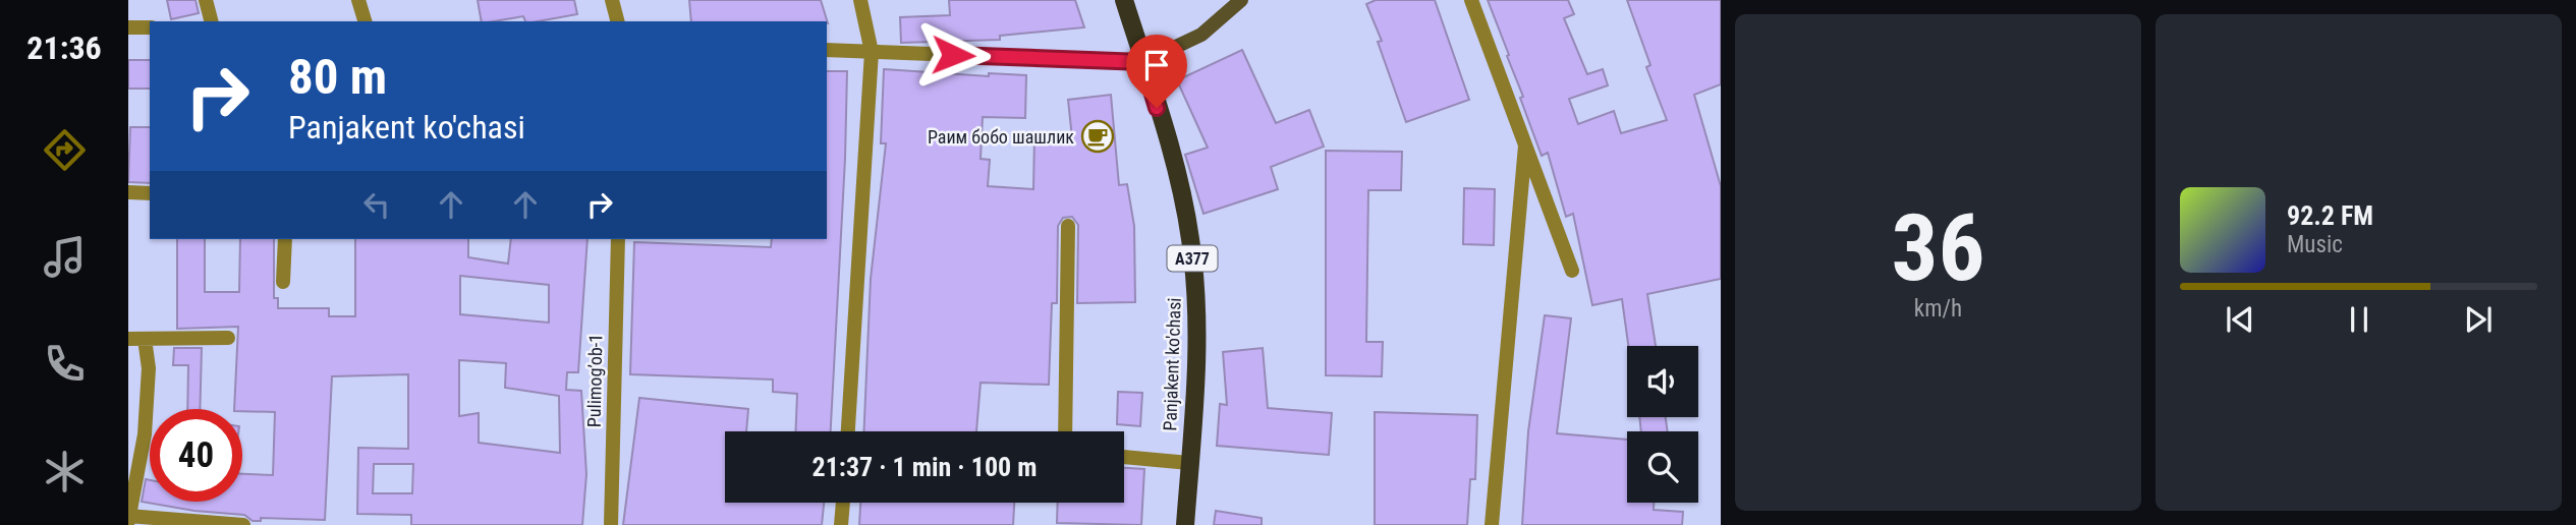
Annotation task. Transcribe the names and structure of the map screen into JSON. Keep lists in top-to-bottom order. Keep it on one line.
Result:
{"streets":{"main road":["A377","Panjakent ko'chasi"],"street":["Pulimog’ob-1"]},"places":{"cafe":["Раим бобо шашлик"]},"page":{"tabs":"21:36","tile":["36","km/h"],"turn":["80 m","Panjakent ko'chasi"],"song":["92.2 FM","Music"],"limit":"40","trip":"21:37 · 1 min · 100 m"}}
